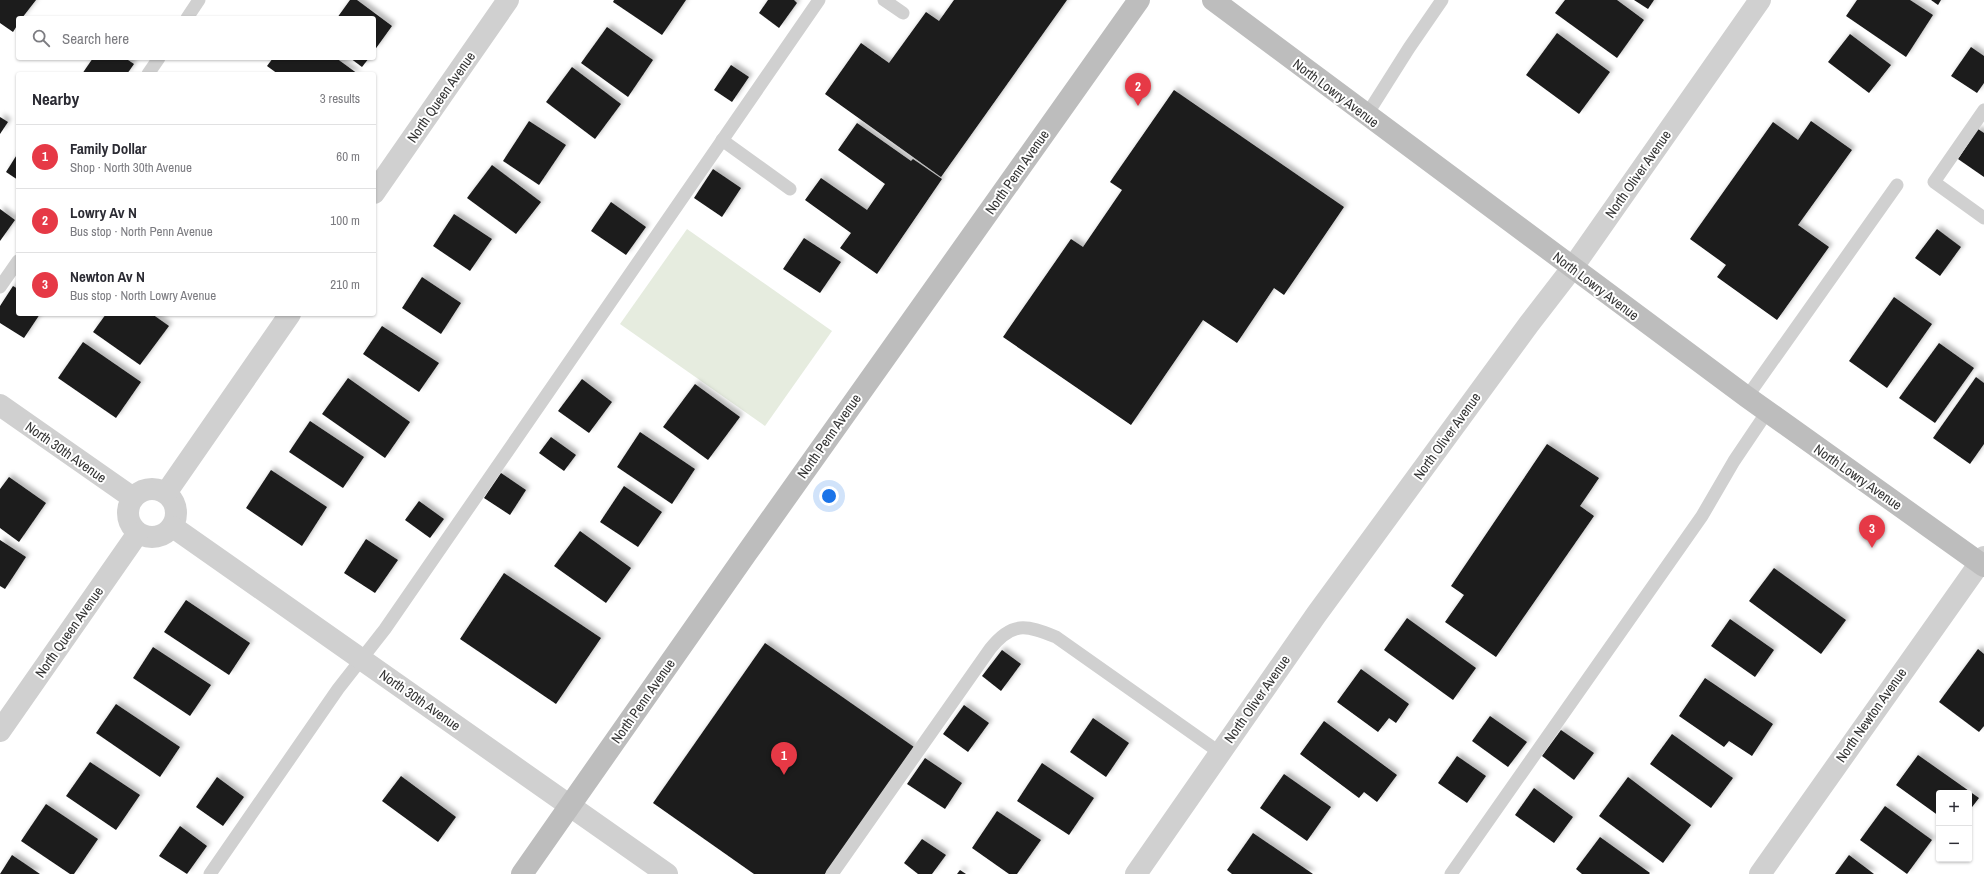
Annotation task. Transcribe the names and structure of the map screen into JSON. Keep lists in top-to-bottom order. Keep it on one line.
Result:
{"streets":{"main road":["North Lowry Avenue","North Penn Avenue"],"street":["North Queen Avenue","North Oliver Avenue","North 30th Avenue","North Newton Avenue"]},"crossings":[["North Lowry Avenue","North Oliver Avenue"],["North Lowry Avenue","North Newton Avenue"],["North Queen Avenue","North 30th Avenue"],["North Penn Avenue","North 30th Avenue"]],"page":{"search":"Search here","heading":["Nearby","3 results"],"pins":["2","3","1"],"list":[{"mark":"1","name":"Family Dollar","note":"Shop · North 30th Avenue","value":"60 m"},{"mark":"2","name":"Lowry Av N","note":"Bus stop · North Penn Avenue","value":"100 m"},{"mark":"3","name":"Newton Av N","note":"Bus stop · North Lowry Avenue","value":"210 m"}],"map_buttons":["+","−"]}}
